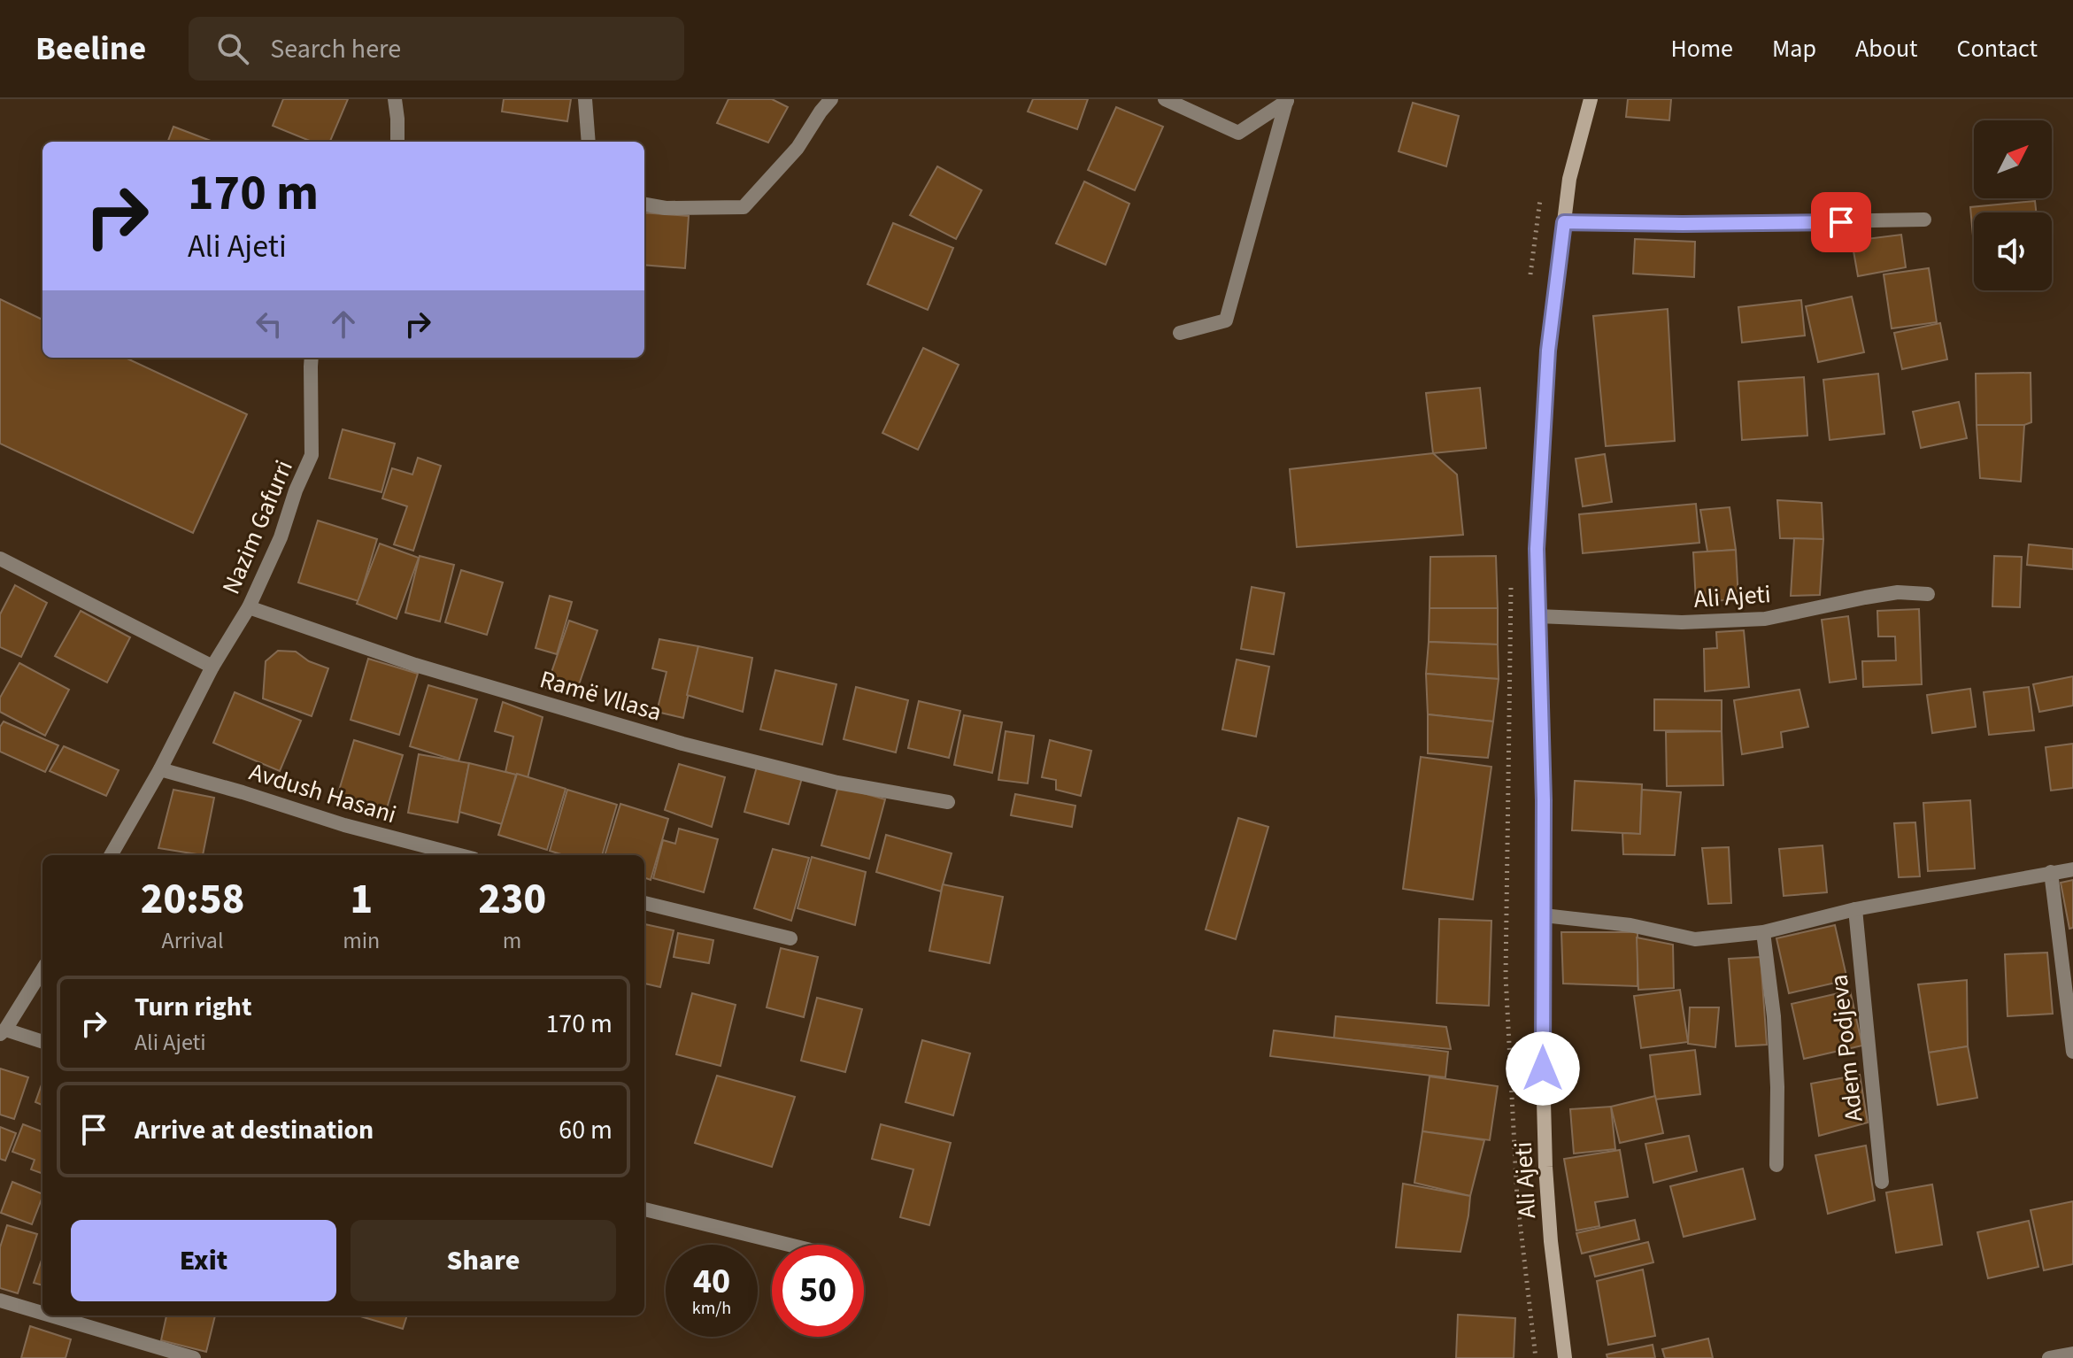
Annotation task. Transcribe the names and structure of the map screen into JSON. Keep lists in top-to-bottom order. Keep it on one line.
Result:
{"streets":{"main road":["Ali Ajeti"],"street":["Nazim Gafurri","Ramë Vllasa","Avdush Hasani","Adem Podjeva"]},"crossings":[["Nazim Gafurri","Ramë Vllasa"],["Nazim Gafurri","Avdush Hasani"]],"north":"top right","page":{"header":"Beeline","search":"Search here","nav":["Home","Map","About","Contact"],"turn":["170 m","Ali Ajeti"],"eta":["20:58","Arrival","1","min","230","m"],"list":[{"name":"Turn right","note":"Ali Ajeti","value":"170 m"},{"name":"Arrive at destination","value":"60 m"}],"buttons":["Exit","Share"],"speed":"40 km/h","limit":"50"}}
